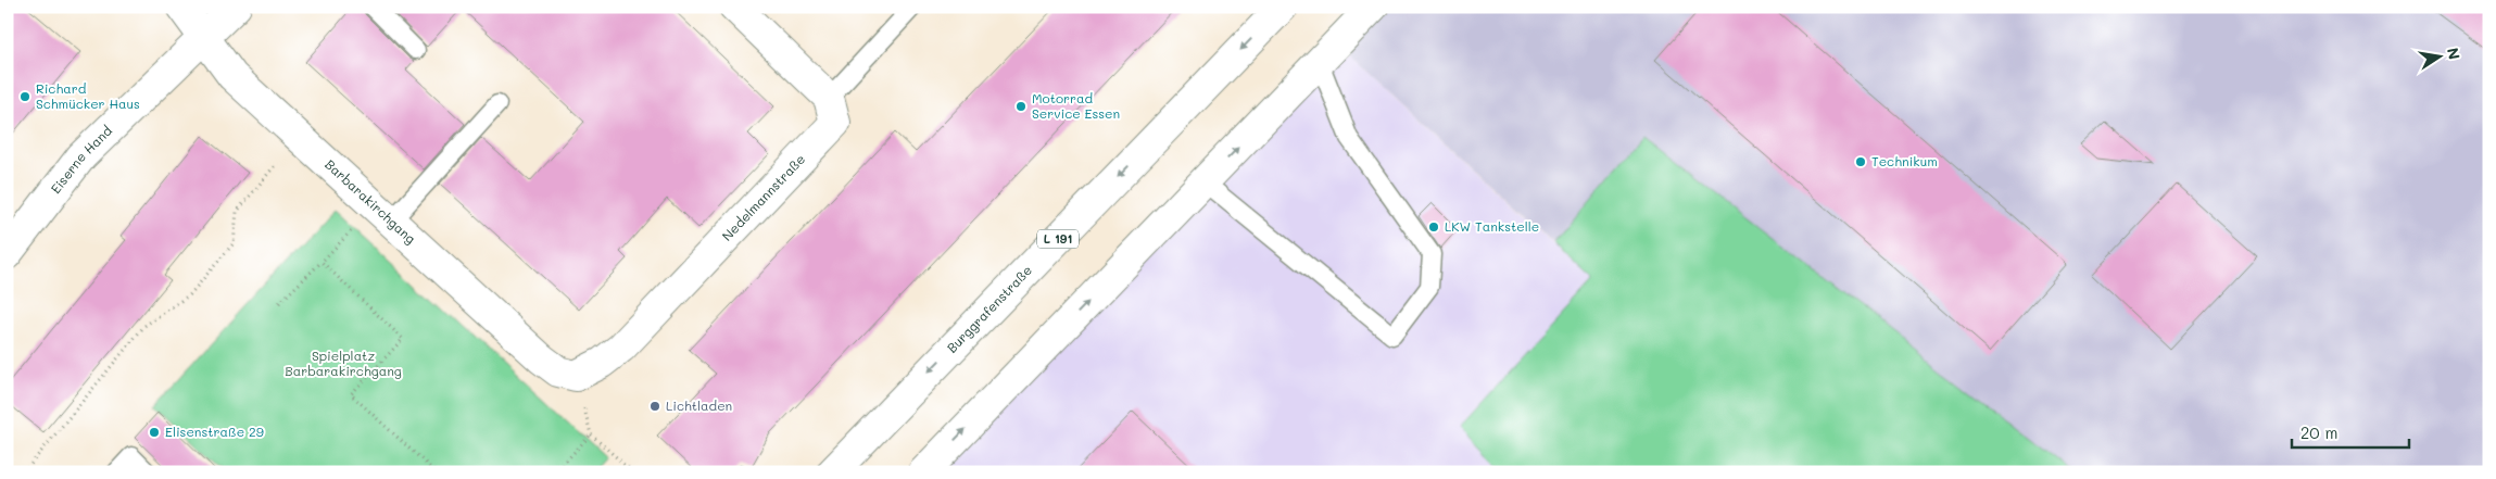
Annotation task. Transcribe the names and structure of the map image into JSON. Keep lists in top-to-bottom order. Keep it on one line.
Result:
{"streets":{"street":["Eiserne Hand","Nedelmannstraße","Barbarakirchgang","L 191","Burggrafenstraße"]},"crossings":[["Eiserne Hand","Barbarakirchgang"],["Nedelmannstraße","Barbarakirchgang"]],"parks":["Spielplatz Barbarakirchgang"],"places":["Richard Schmücker Haus","Motorrad Service Essen","Technikum","LKW Tankstelle","Lichtladen","Elisenstraße 29"],"scale_bar":"20 m","north":"right"}
